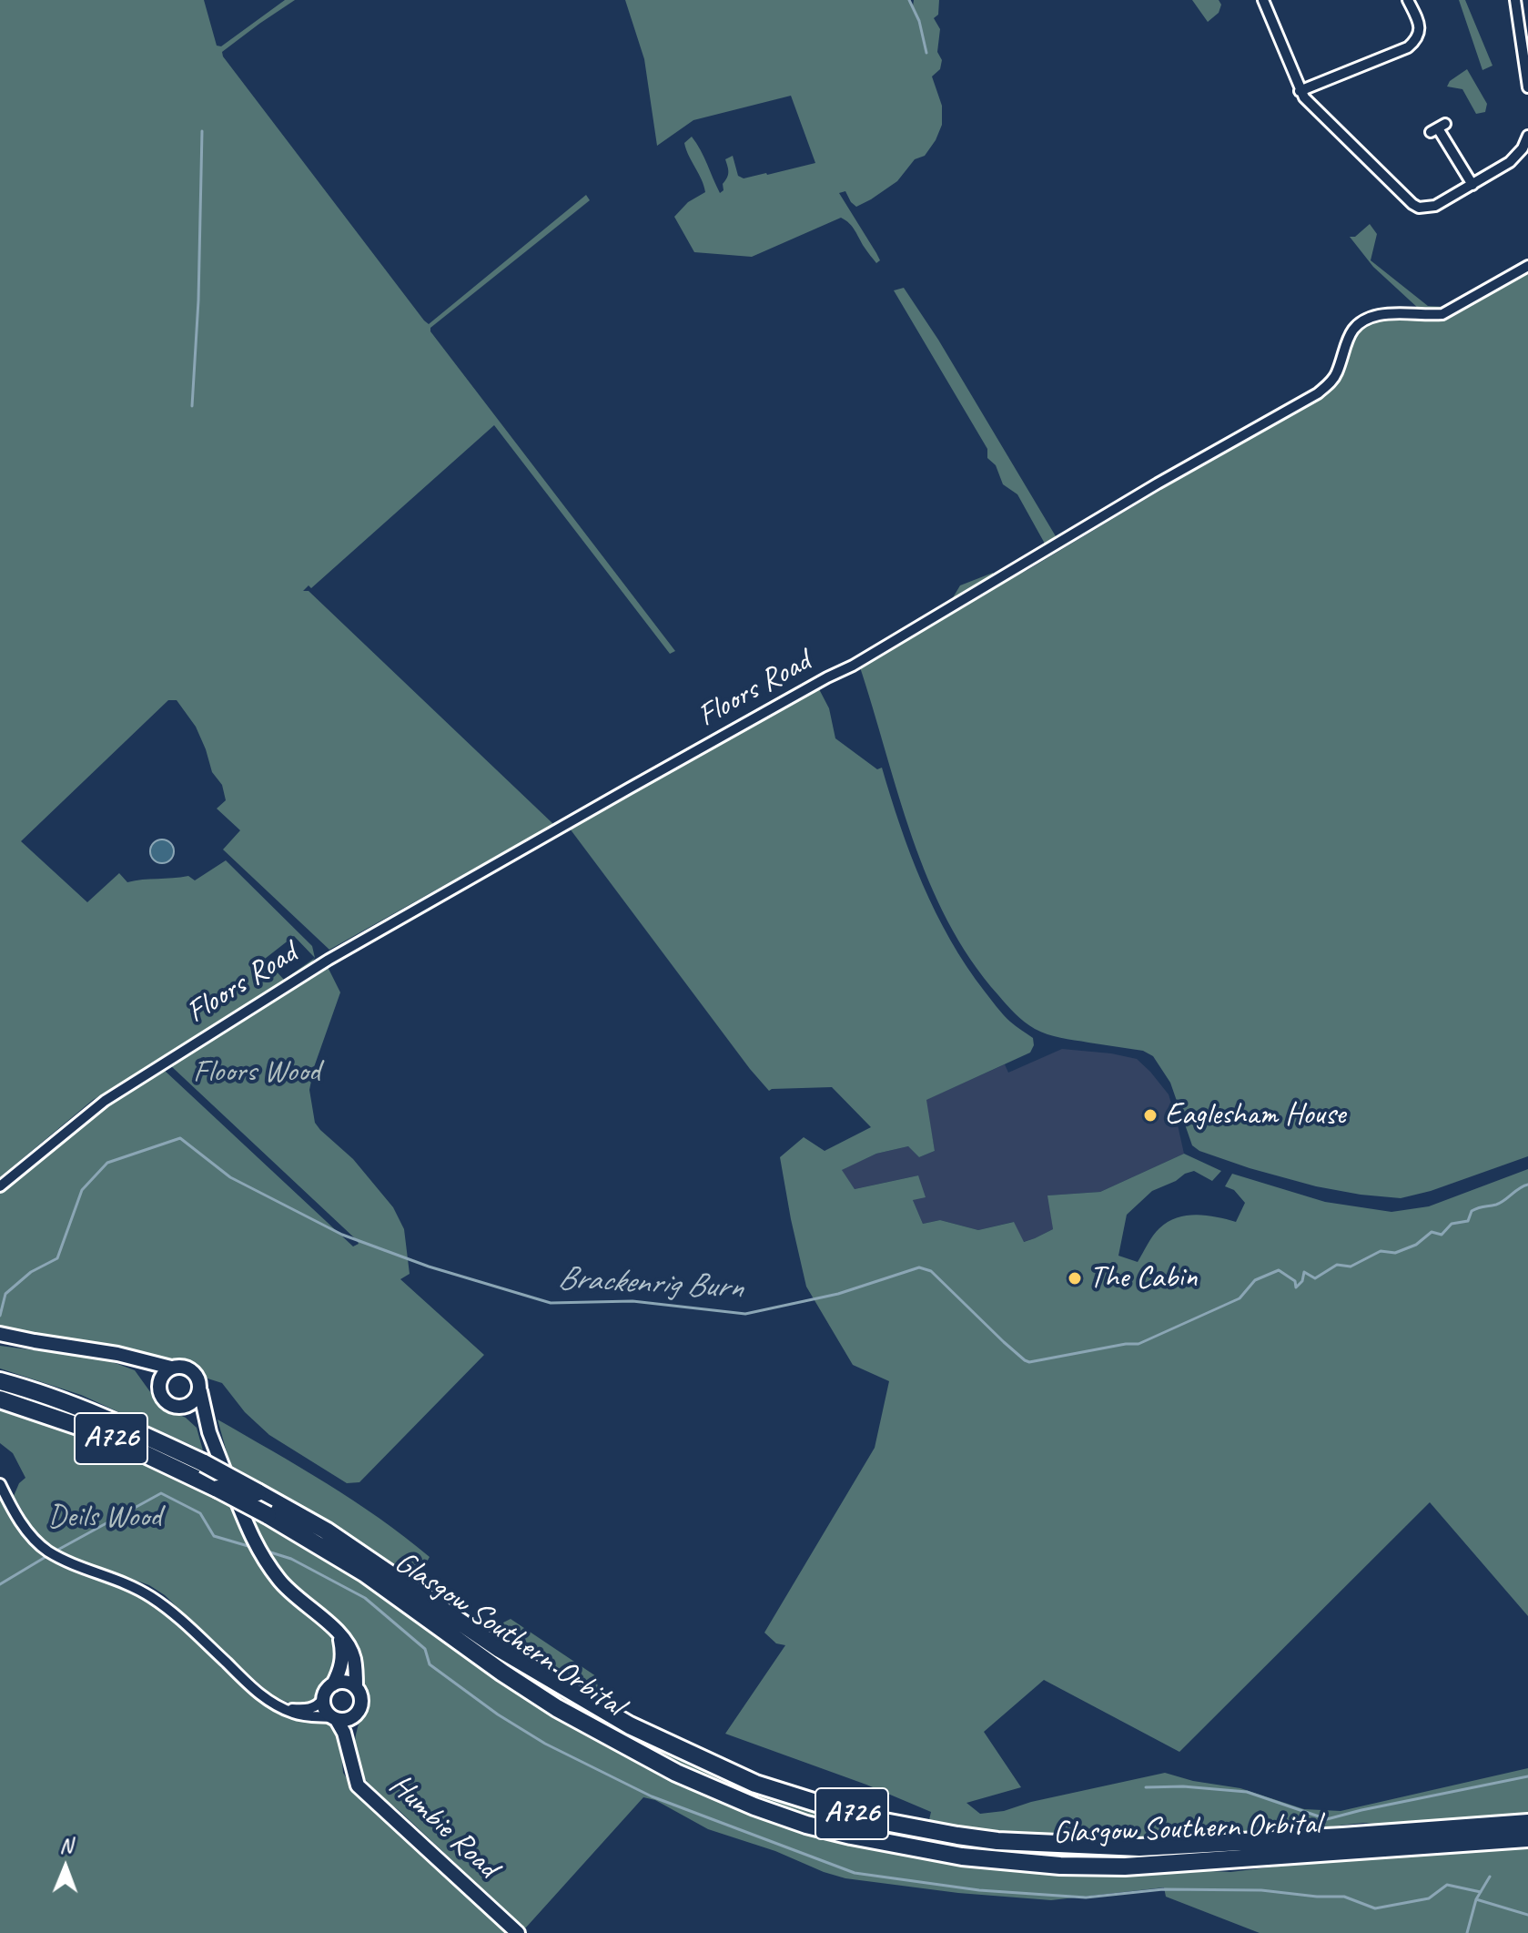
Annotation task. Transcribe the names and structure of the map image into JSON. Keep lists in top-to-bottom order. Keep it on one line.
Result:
{"streets":{"highway":["A726","Glasgow Southern Orbital"],"street":["Floors Road","Humbie Road"]},"water":["Brackenrig Burn"],"parks":["Floors Wood","Deils Wood"],"places":["Eaglesham House","The Cabin"],"north":"top"}
